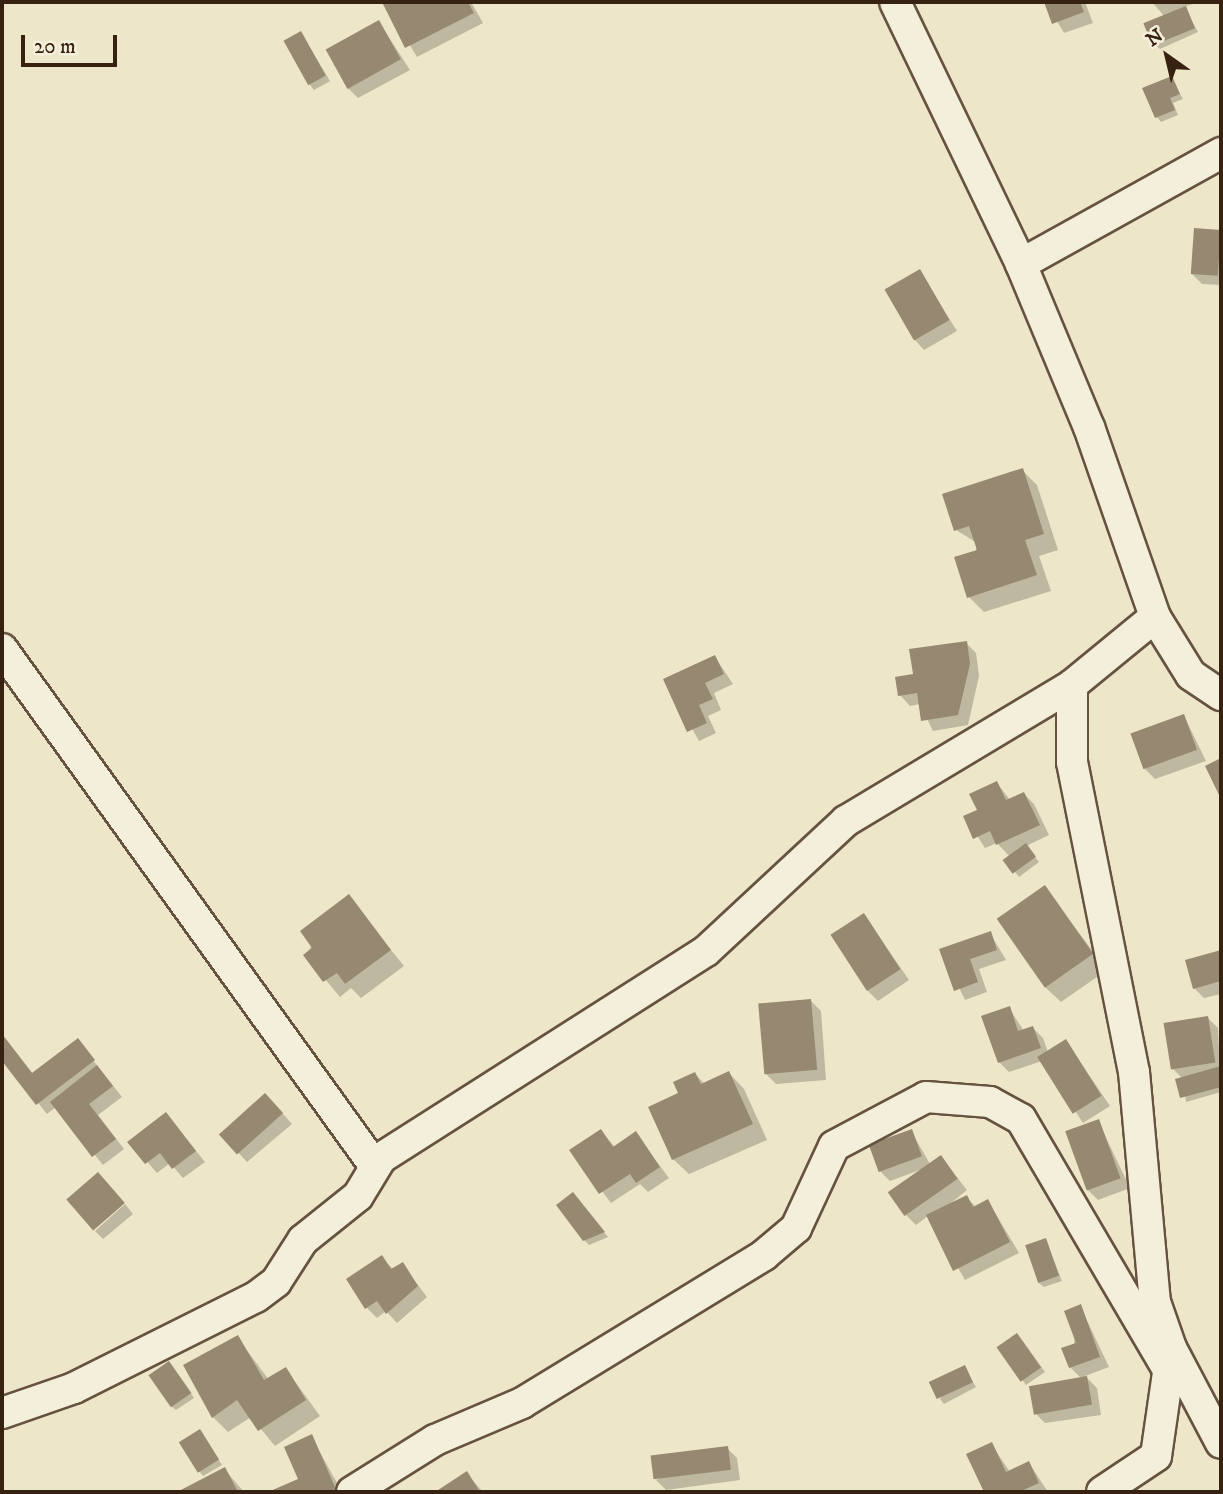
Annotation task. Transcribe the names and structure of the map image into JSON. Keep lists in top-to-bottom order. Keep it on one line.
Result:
{"scale_bar":"20 m","north":"top left"}
